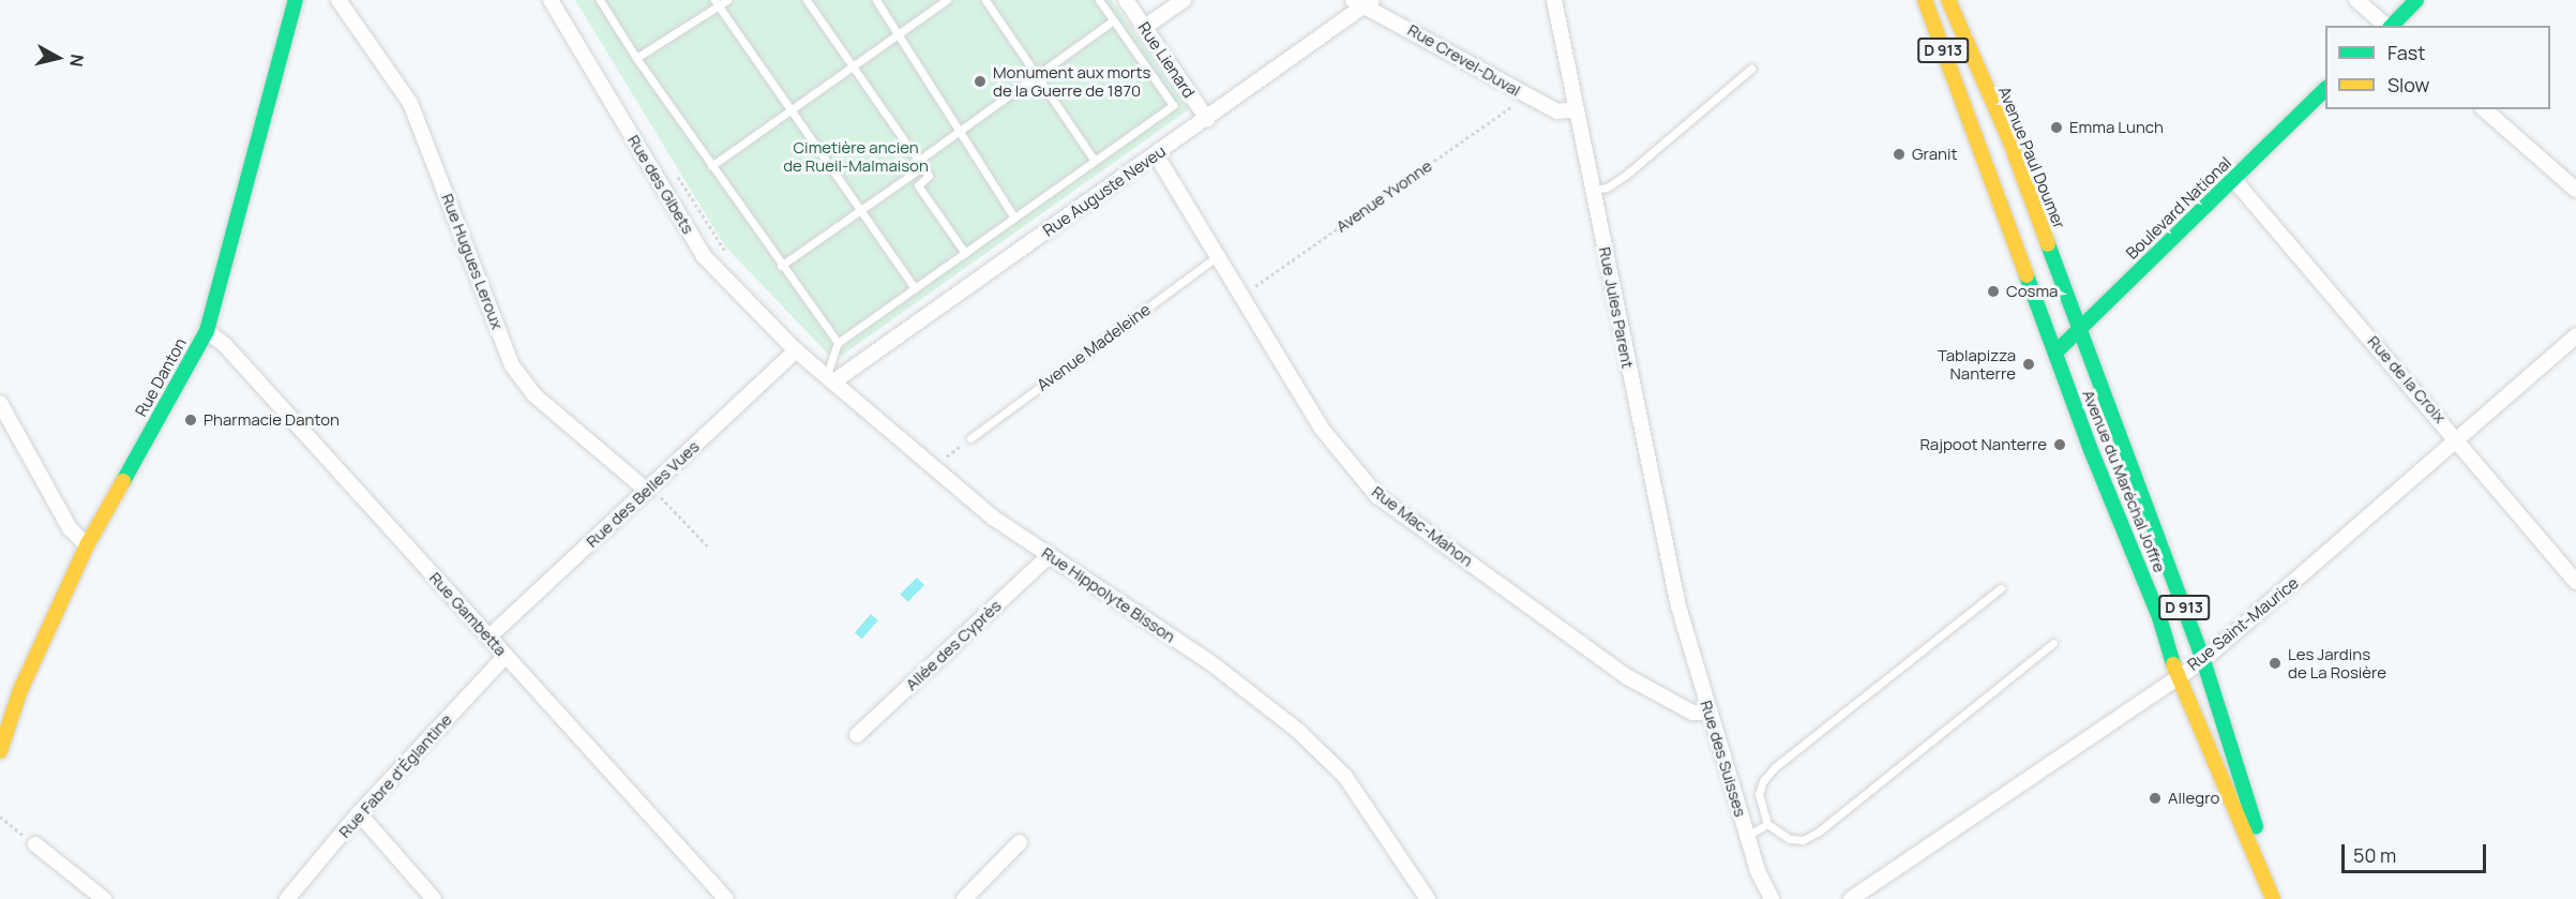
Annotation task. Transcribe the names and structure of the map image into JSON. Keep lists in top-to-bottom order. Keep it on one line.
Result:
{"streets":{"main road":["D 913","Avenue Paul Doumer","Boulevard National","Rue Danton","Avenue du Maréchal Joffre"],"street":["Rue Lienard","Rue Crevel-Duval","Rue des Gibets","Rue Auguste Neveu","Rue Hugues Leroux","Rue Jules Parent","Rue de la Croix","Rue des Belles Vues","Rue Mac-Mahon","Rue Hippolyte Bisson","Rue Gambetta","Rue Saint-Maurice","Allée des Cyprès","Rue des Suisses","Rue Fabre d'Églantine"],"lane":["Avenue Madeleine"],"path":["Avenue Yvonne"]},"crossings":[["Rue Lienard","Rue Auguste Neveu"],["Rue Crevel-Duval","Rue Auguste Neveu"],["Rue Crevel-Duval","Avenue Yvonne"],["Rue Crevel-Duval","Rue Jules Parent"],["Avenue Paul Doumer","Boulevard National"],["Avenue Paul Doumer","Avenue du Maréchal Joffre"],["Rue des Gibets","Rue des Belles Vues"],["Rue des Gibets","Rue Hippolyte Bisson"],["Rue Auguste Neveu","Rue Mac-Mahon"],["Rue Auguste Neveu","Rue Hippolyte Bisson"],["Avenue Yvonne","Rue Mac-Mahon"],["Boulevard National","Rue de la Croix"],["Boulevard National","Avenue du Maréchal Joffre"],["Rue Hugues Leroux","Rue des Belles Vues"],["Rue Jules Parent","Rue des Suisses"],["Avenue Madeleine","Rue Mac-Mahon"],["Rue Danton","Rue Gambetta"],["Rue de la Croix","Rue Saint-Maurice"],["Avenue du Maréchal Joffre","Rue Saint-Maurice"],["Rue des Belles Vues","Rue Hippolyte Bisson"],["Rue des Belles Vues","Rue Gambetta"],["Rue Mac-Mahon","Rue des Suisses"],["Rue Hippolyte Bisson","Allée des Cyprès"],["Rue Gambetta","Rue Fabre d'Églantine"]],"parks":["Cimetière ancien de Rueil-Malmaison"],"places":["Monument aux morts de la Guerre de 1870","Emma Lunch","Granit","Cosma","Tablapizza Nanterre","Pharmacie Danton","Rajpoot Nanterre","Les Jardins de La Rosière","Allegro"],"legend":["Fast","Slow"],"scale_bar":"50 m","north":"right"}
